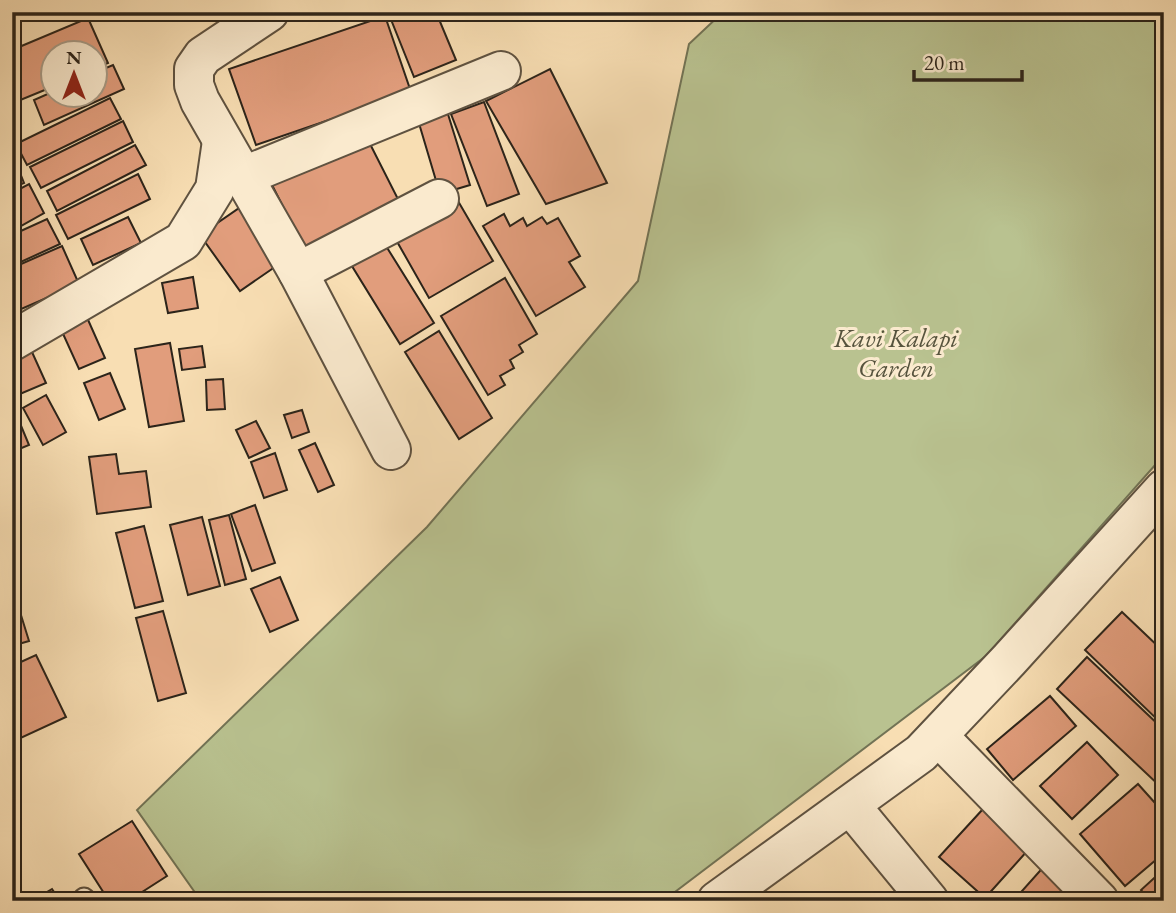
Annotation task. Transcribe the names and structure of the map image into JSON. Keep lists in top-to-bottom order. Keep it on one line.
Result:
{"parks":["Kavi Kalapi Garden"],"scale_bar":"20 m","north":"top"}
